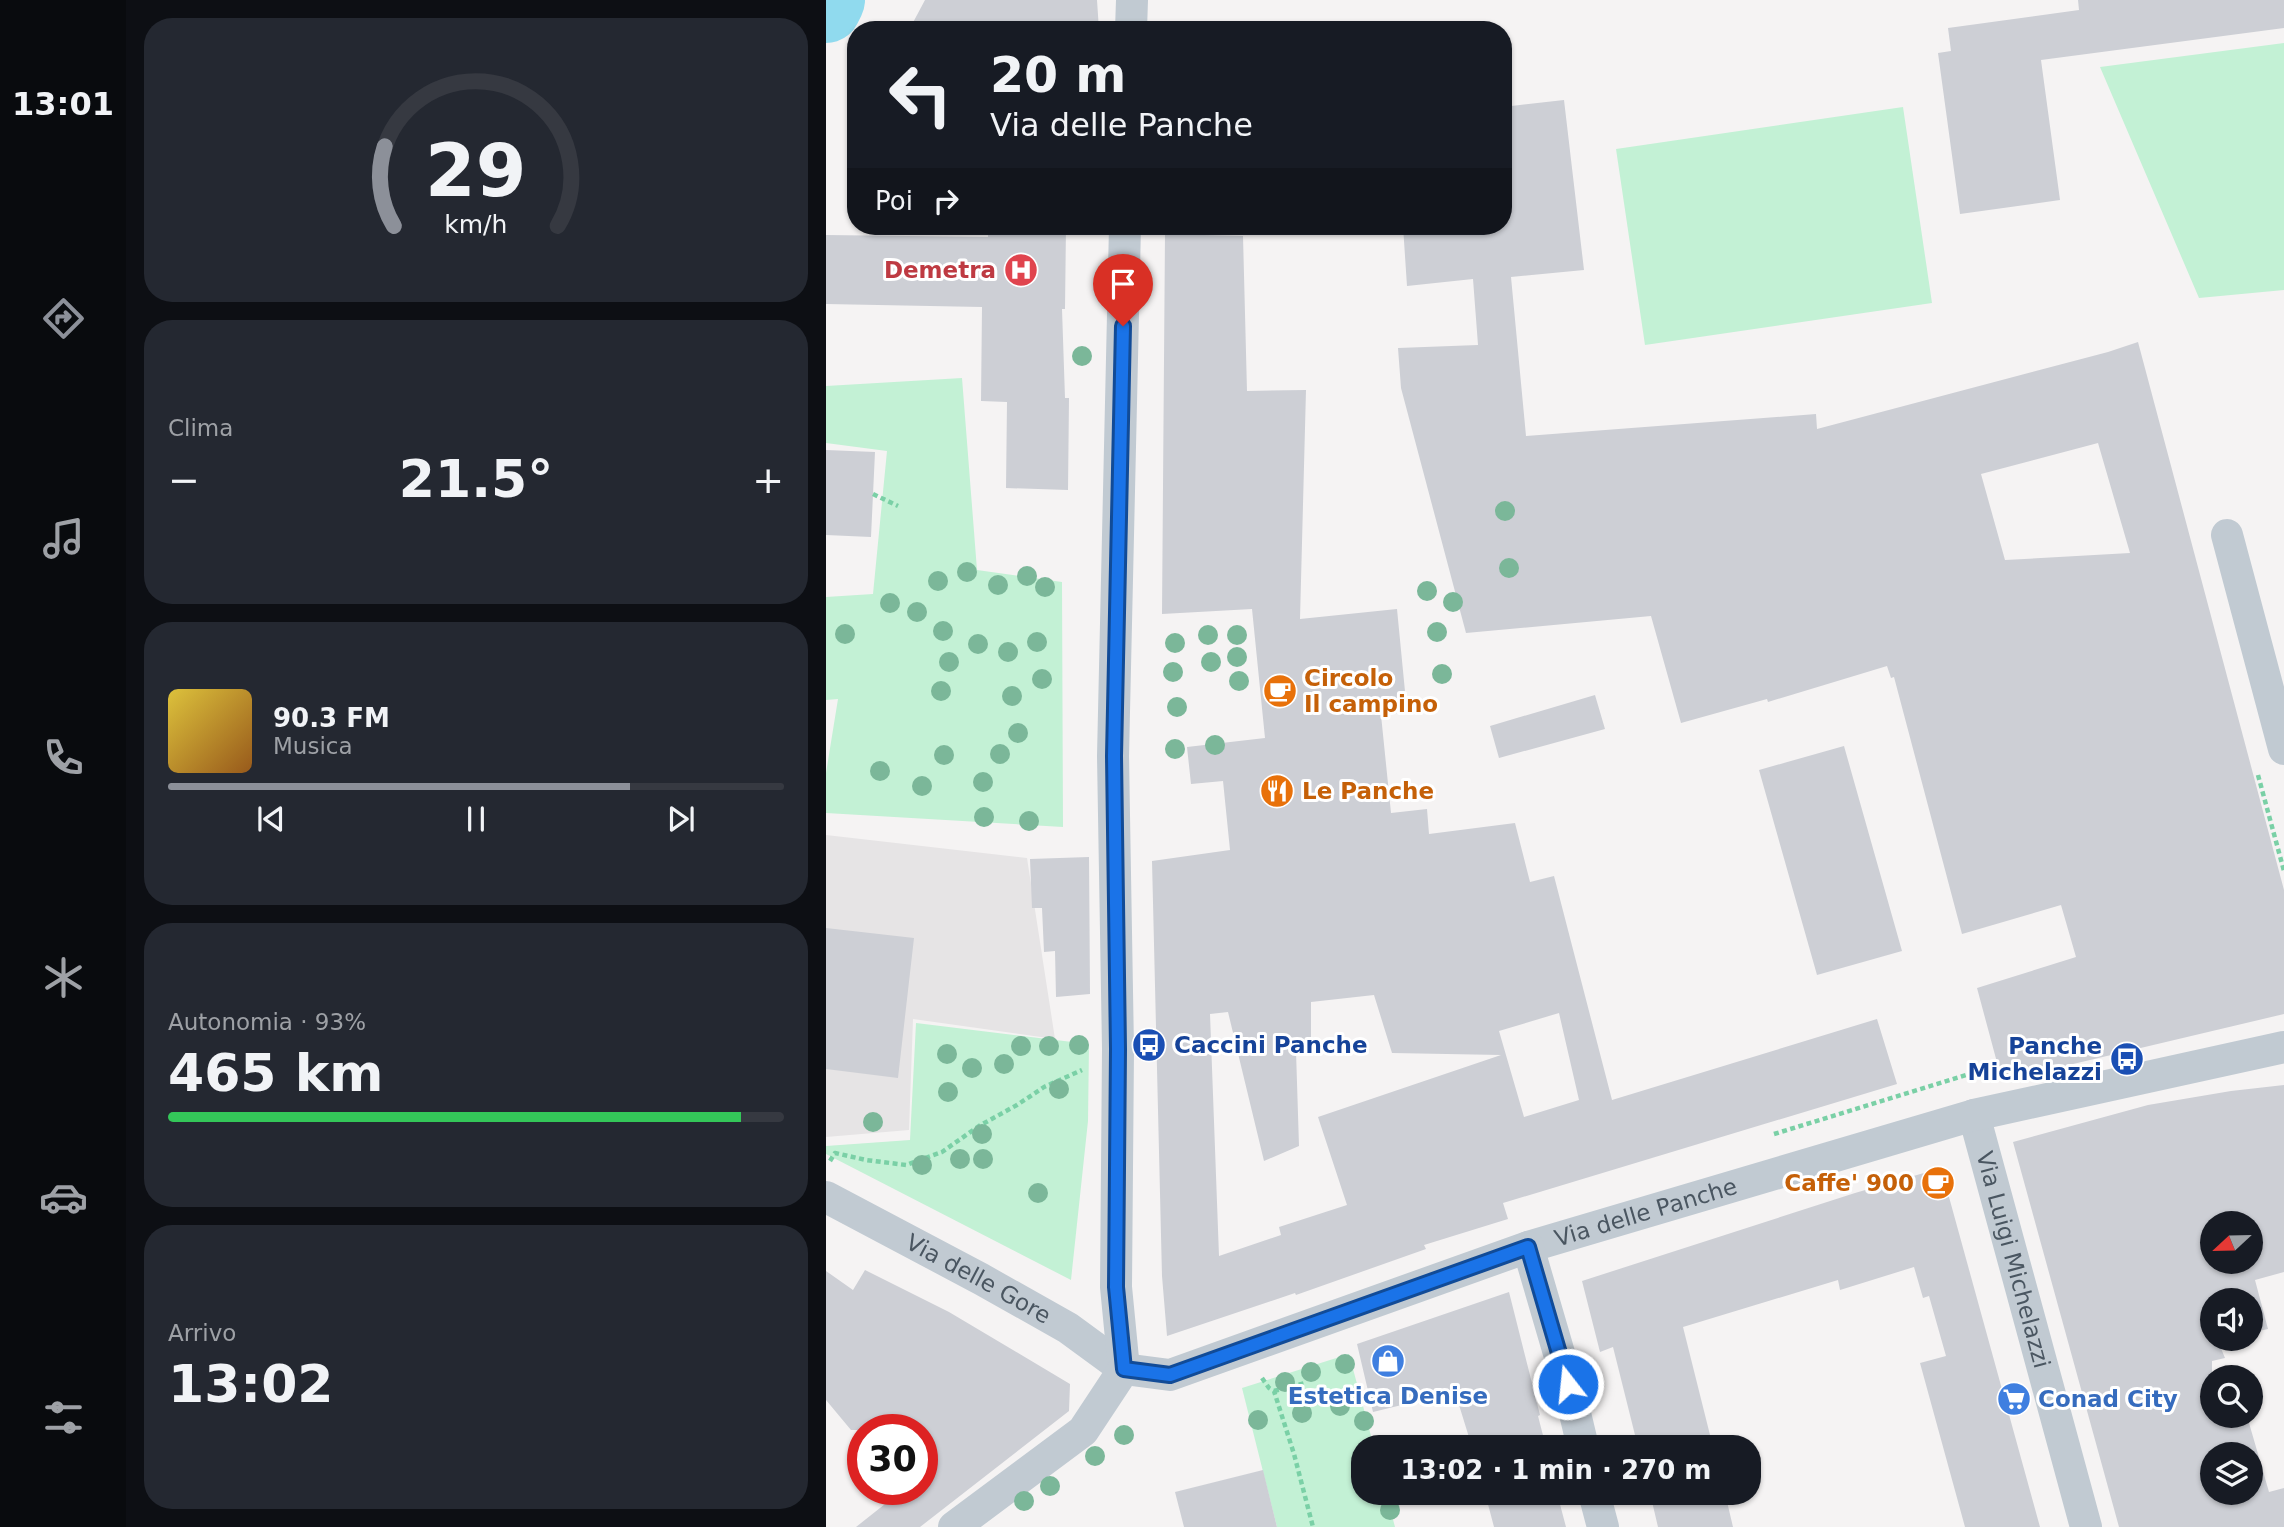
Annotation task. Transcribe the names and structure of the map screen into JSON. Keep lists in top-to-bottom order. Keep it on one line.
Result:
{"streets":{"street":["Via delle Panche","Via Luigi Michelazzi","Via delle Gore"]},"crossings":[["Via delle Panche","Via Luigi Michelazzi"],["Via delle Panche","Via delle Gore"]],"places":{"hospital":["Demetra"],"cafe":["Circolo Il campino","Caffe' 900"],"restaurant":["Le Panche"],"bus stop":["Caccini Panche","Panche Michelazzi"],"shop":["Estetica Denise"],"supermarket":["Conad City"]},"north":"left","page":{"tabs":"13:01","turn":["20 m","Via delle Panche"],"then":"Poi","tile":["Clima",["Autonomia · 93%","465 km"],["Arrivo","13:02"]],"heat":["−","21.5°","+"],"song":["90.3 FM","Musica"],"limit":"30","trip":"13:02 · 1 min · 270 m","gauge":["29","km/h"]}}
